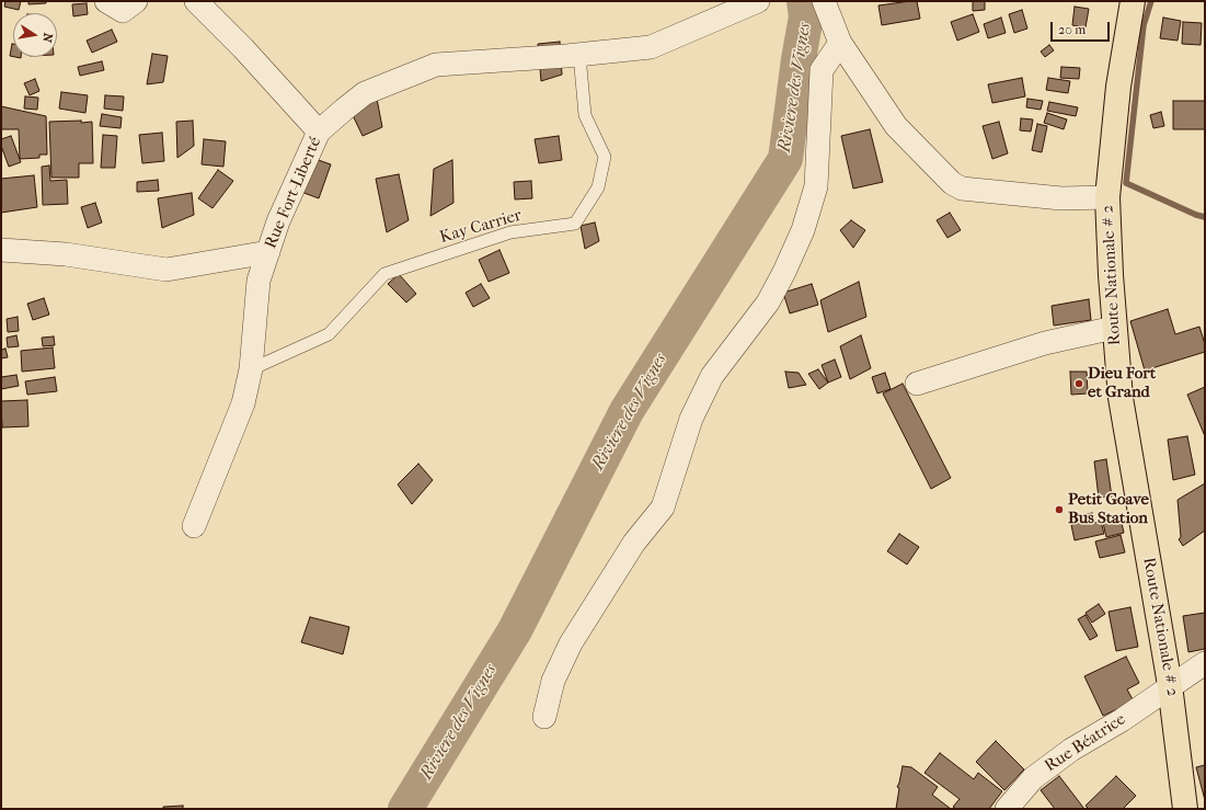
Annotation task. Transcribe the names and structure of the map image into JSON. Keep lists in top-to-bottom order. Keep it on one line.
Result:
{"streets":{"main road":["Route Nationale # 2"],"street":["Rue Fort-Liberté","Rue Béatrice"],"lane":["Kay Carrier"]},"crossings":[["Rue Fort-Liberté","Kay Carrier"],["Route Nationale # 2","Rue Béatrice"]],"water":["Riviere des Vignes"],"places":["Dieu Fort et Grand","Petit Goave Bus Station"],"scale_bar":"20 m","north":"right"}
